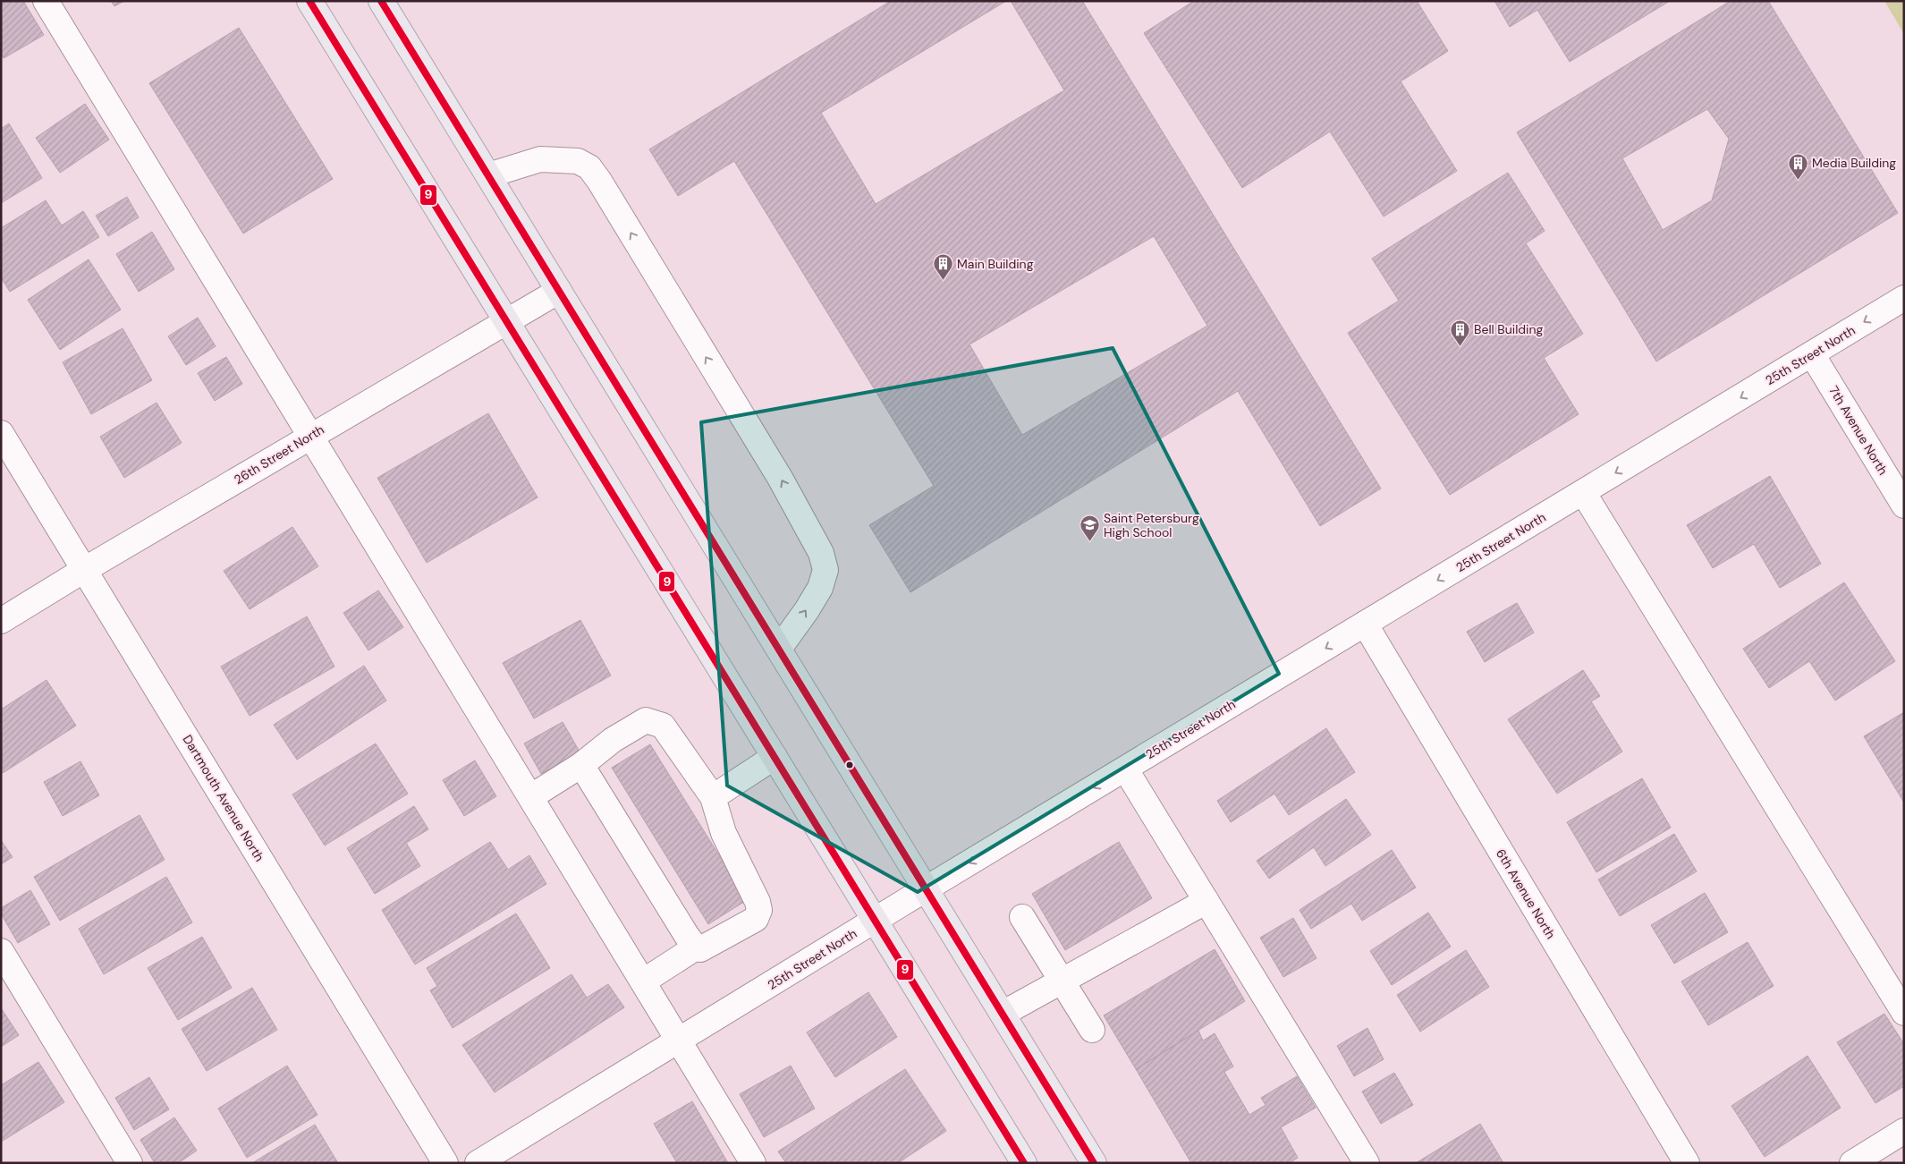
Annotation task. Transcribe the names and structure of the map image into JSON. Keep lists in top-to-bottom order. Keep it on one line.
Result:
{"streets":{"street":["25th Street North","7th Avenue North","26th Street North","Dartmouth Avenue North","6th Avenue North"]},"crossings":[["25th Street North","7th Avenue North"],["25th Street North","6th Avenue North"],["26th Street North","Dartmouth Avenue North"]],"one_way":["25th Street North"],"places":{"building":["Media Building","Main Building","Bell Building"],"school or university":["Saint Petersburg High School"]},"lines":["transit line 9"]}
